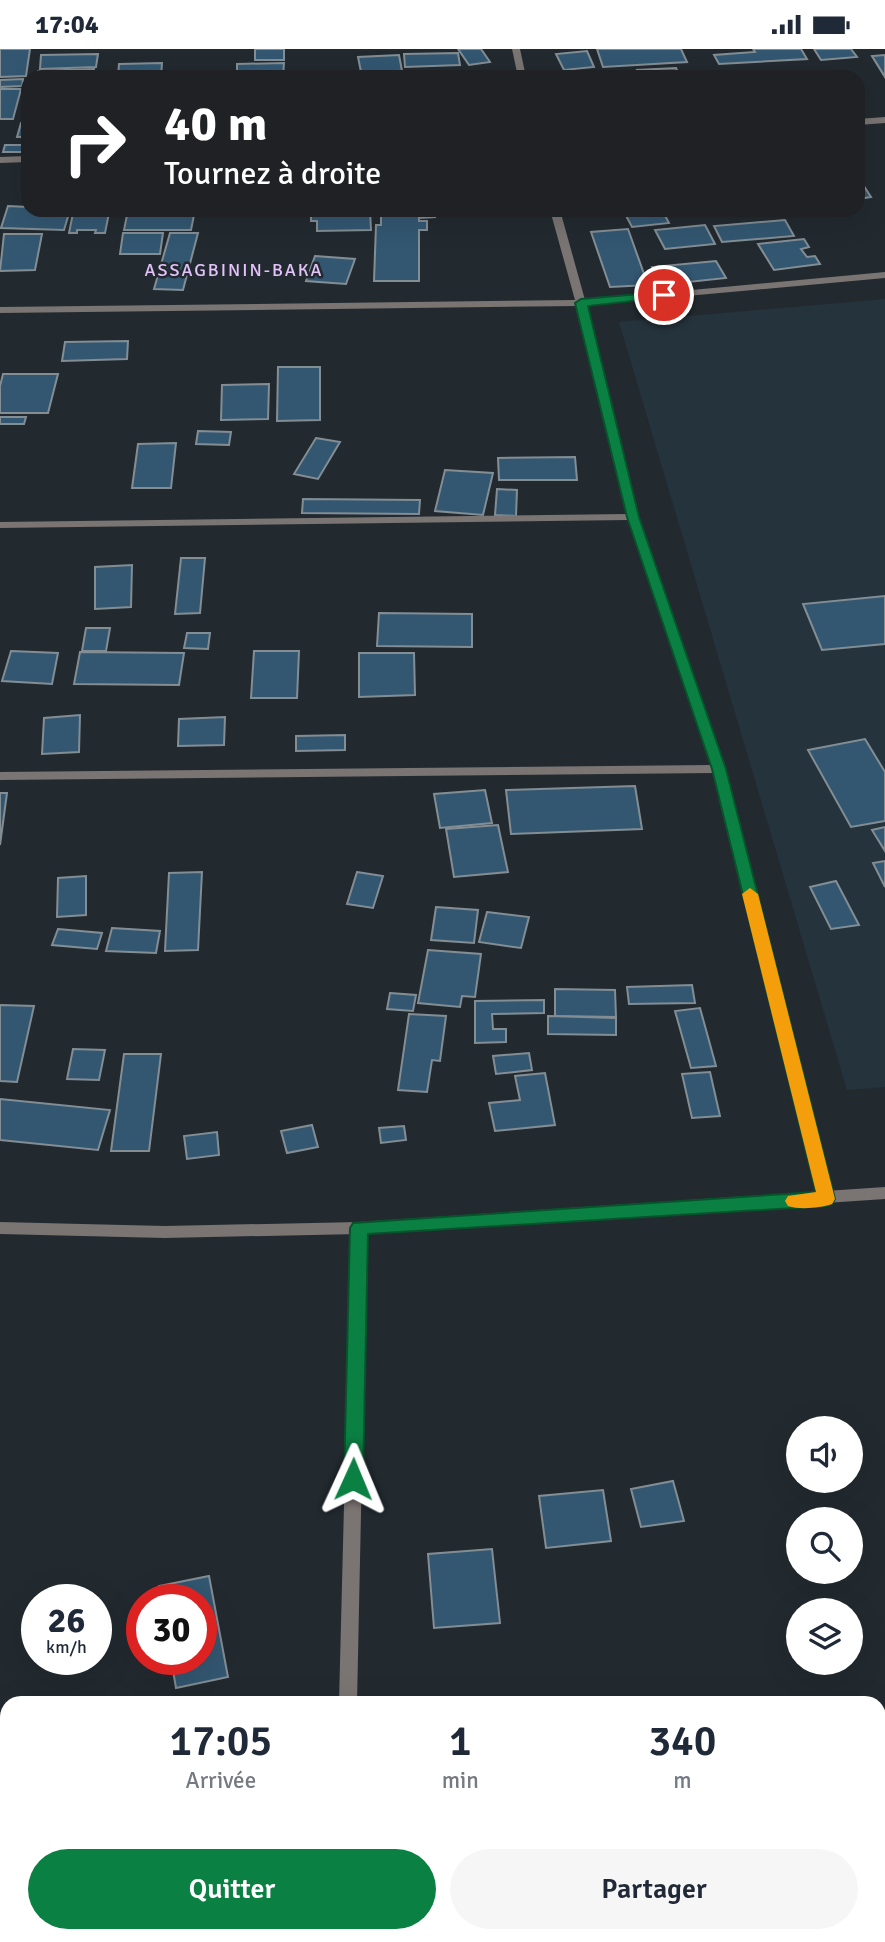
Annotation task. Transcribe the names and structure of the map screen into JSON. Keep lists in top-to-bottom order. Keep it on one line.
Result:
{"districts":["ASSAGBININ-BAKA"],"page":{"status":"17:04","turn":["40 m","Tournez à droite"],"speed":"26 km/h","limit":"30","eta":["17:05","Arrivée","1","min","340","m"],"buttons":["Quitter","Partager"]}}
